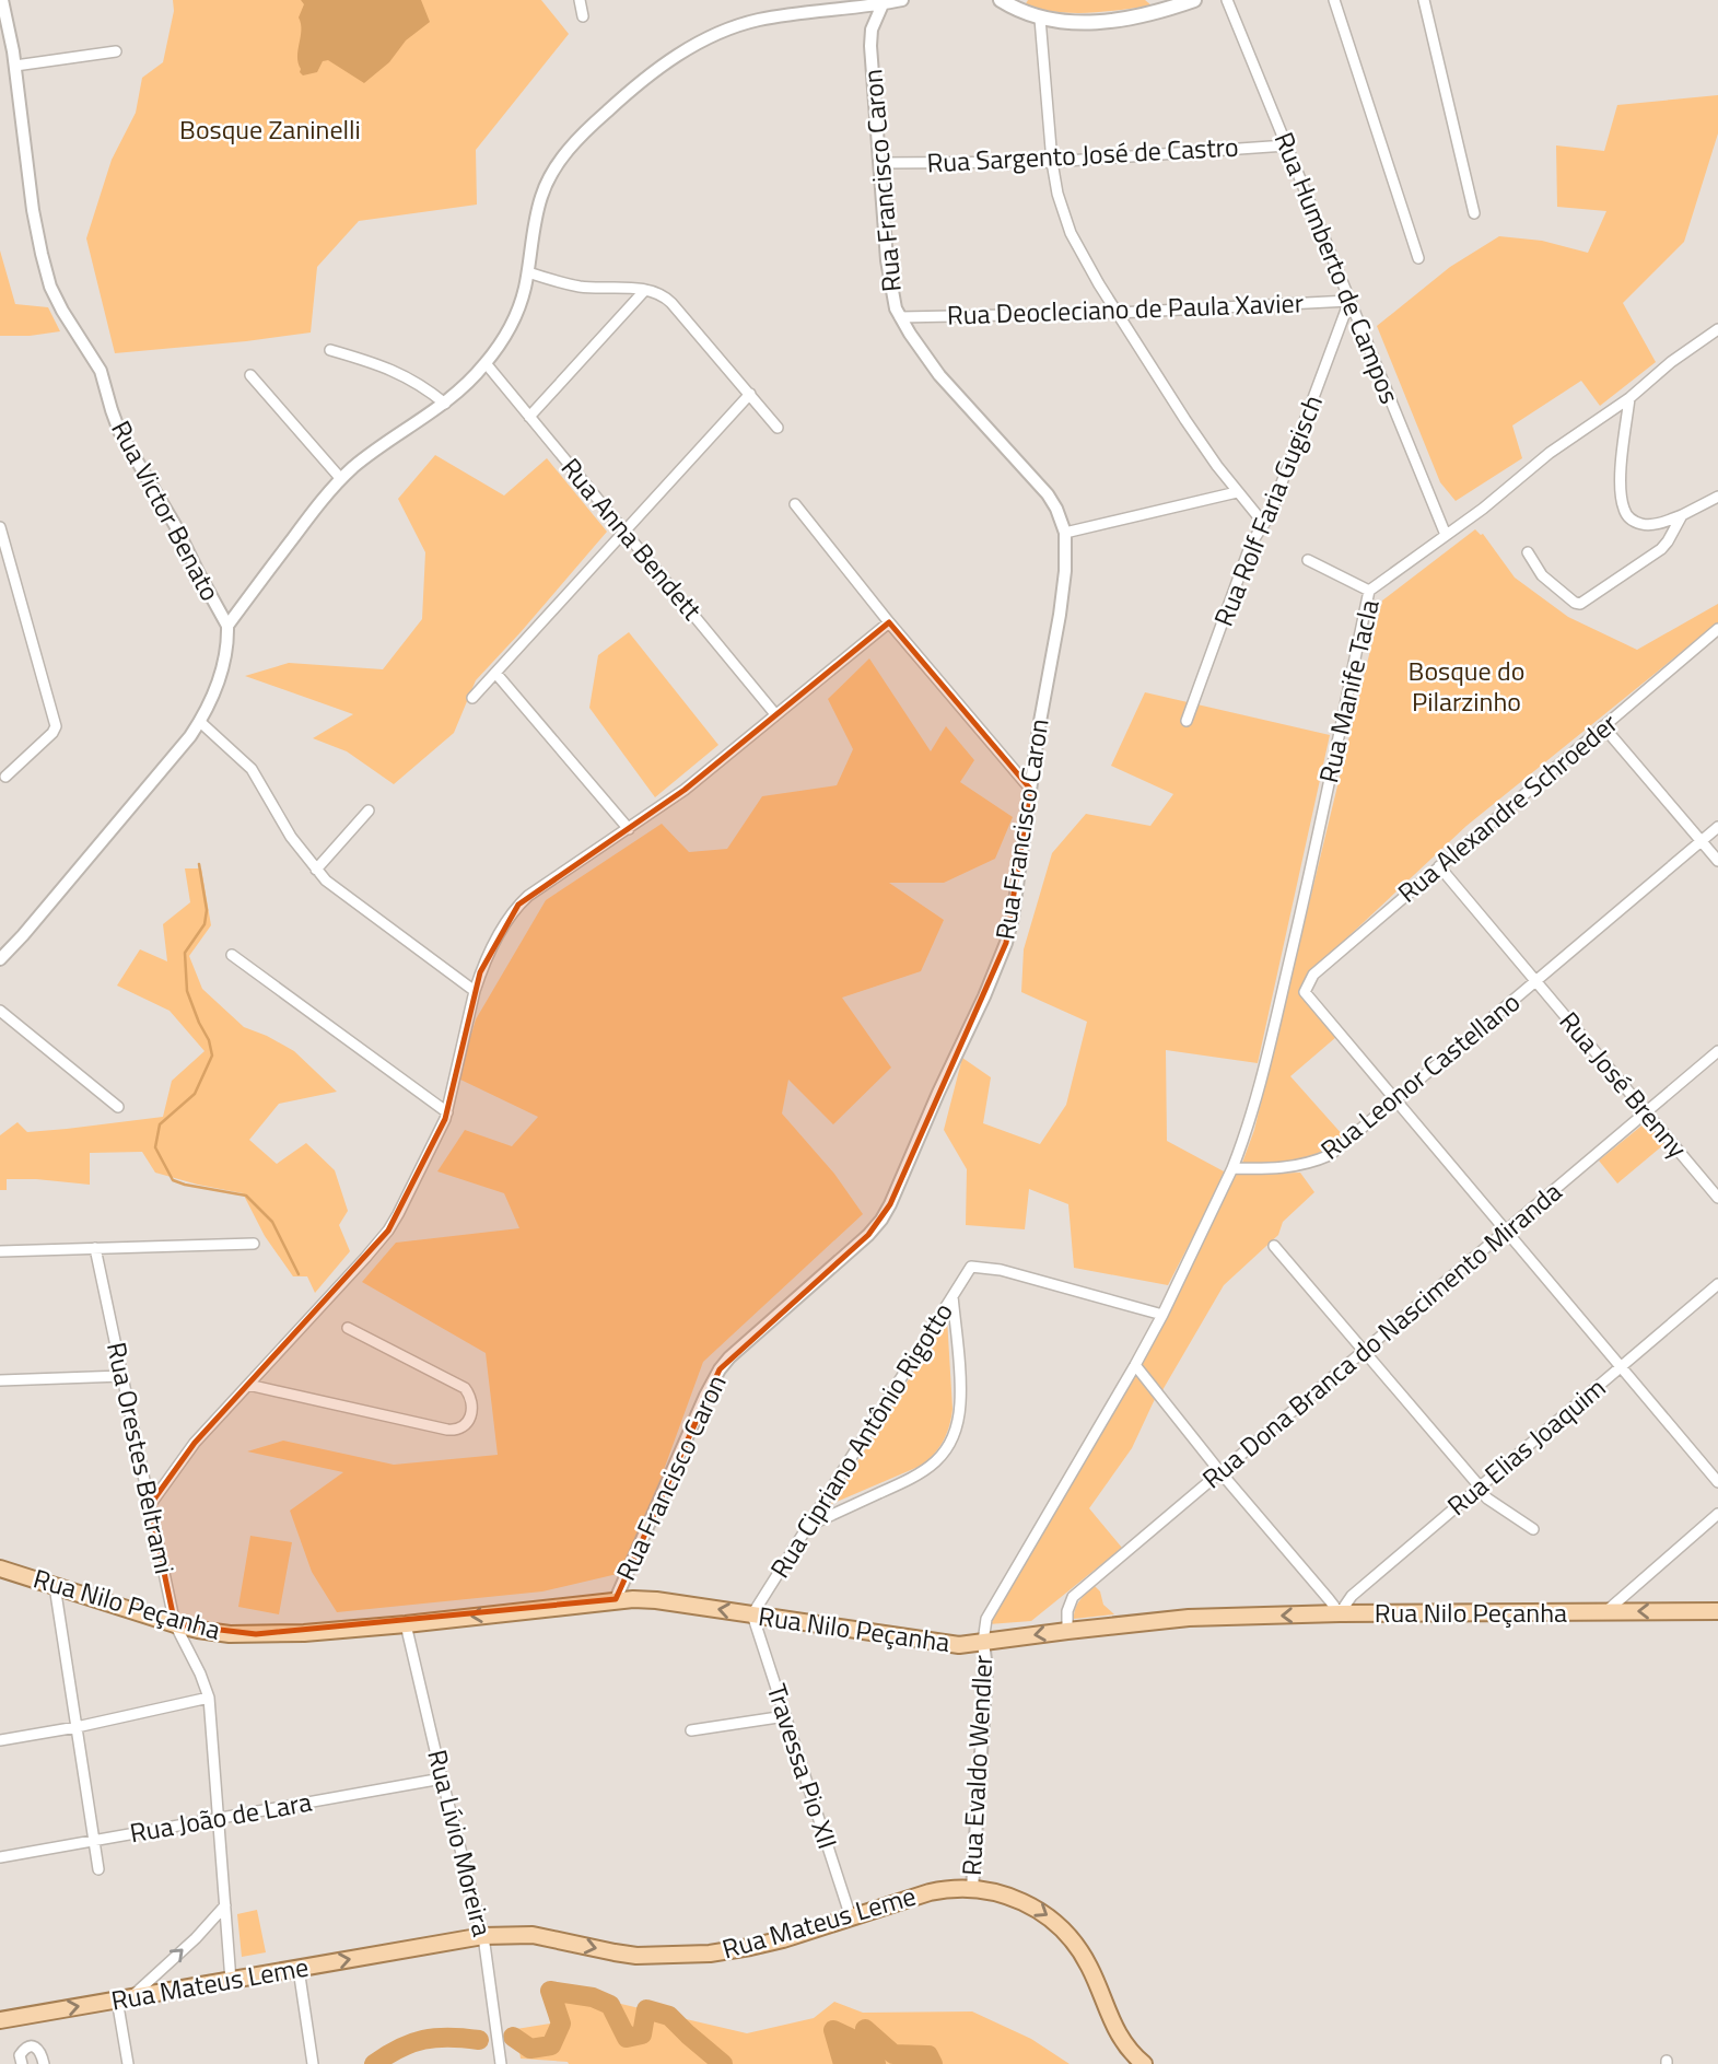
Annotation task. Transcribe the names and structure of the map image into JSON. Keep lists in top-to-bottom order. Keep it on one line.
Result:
{"streets":{"main road":["Rua Nilo Peçanha","Rua Mateus Leme"],"street":["Rua Sargento José de Castro","Rua Francisco Caron","Rua Humberto de Campos","Rua Deocleciano de Paula Xavier","Rua Victor Benato","Rua Rolf Faria Gugisch","Rua Anna Bendett","Rua Manife Tacla","Rua Alexandre Schroeder","Rua Leonor Castellano","Rua José Brenny","Rua Dona Branca do Nascimento Miranda","Rua Cipriano Antônio Rigotto","Rua Elias Joaquim","Rua Orestes Beltrami","Rua Evaldo Wendler","Travessa Pio XII","Rua João de Lara","Rua Lívio Moreira"]},"crossings":[["Rua Sargento José de Castro","Rua Francisco Caron"],["Rua Sargento José de Castro","Rua Humberto de Campos"],["Rua Francisco Caron","Rua Deocleciano de Paula Xavier"],["Rua Francisco Caron","Rua Nilo Peçanha"],["Rua Humberto de Campos","Rua Deocleciano de Paula Xavier"],["Rua Humberto de Campos","Rua Rolf Faria Gugisch"],["Rua Humberto de Campos","Rua Manife Tacla"],["Rua Deocleciano de Paula Xavier","Rua Rolf Faria Gugisch"],["Rua Manife Tacla","Rua Leonor Castellano"],["Rua Alexandre Schroeder","Rua Leonor Castellano"],["Rua Alexandre Schroeder","Rua José Brenny"],["Rua Leonor Castellano","Rua José Brenny"],["Rua José Brenny","Rua Dona Branca do Nascimento Miranda"],["Rua Dona Branca do Nascimento Miranda","Rua Nilo Peçanha"],["Rua Cipriano Antônio Rigotto","Rua Nilo Peçanha"],["Rua Cipriano Antônio Rigotto","Travessa Pio XII"],["Rua Elias Joaquim","Rua Nilo Peçanha"],["Rua Orestes Beltrami","Rua Nilo Peçanha"],["Rua Orestes Beltrami","Rua João de Lara"],["Rua Orestes Beltrami","Rua Mateus Leme"],["Rua Nilo Peçanha","Rua Evaldo Wendler"],["Rua Nilo Peçanha","Travessa Pio XII"],["Rua Nilo Peçanha","Rua Lívio Moreira"],["Rua Evaldo Wendler","Rua Mateus Leme"],["Travessa Pio XII","Rua Mateus Leme"],["Rua João de Lara","Rua Lívio Moreira"],["Rua Lívio Moreira","Rua Mateus Leme"]],"one_way":["Rua Nilo Peçanha","Rua Mateus Leme"],"parks":["Bosque Zaninelli","Bosque do Pilarzinho"]}
